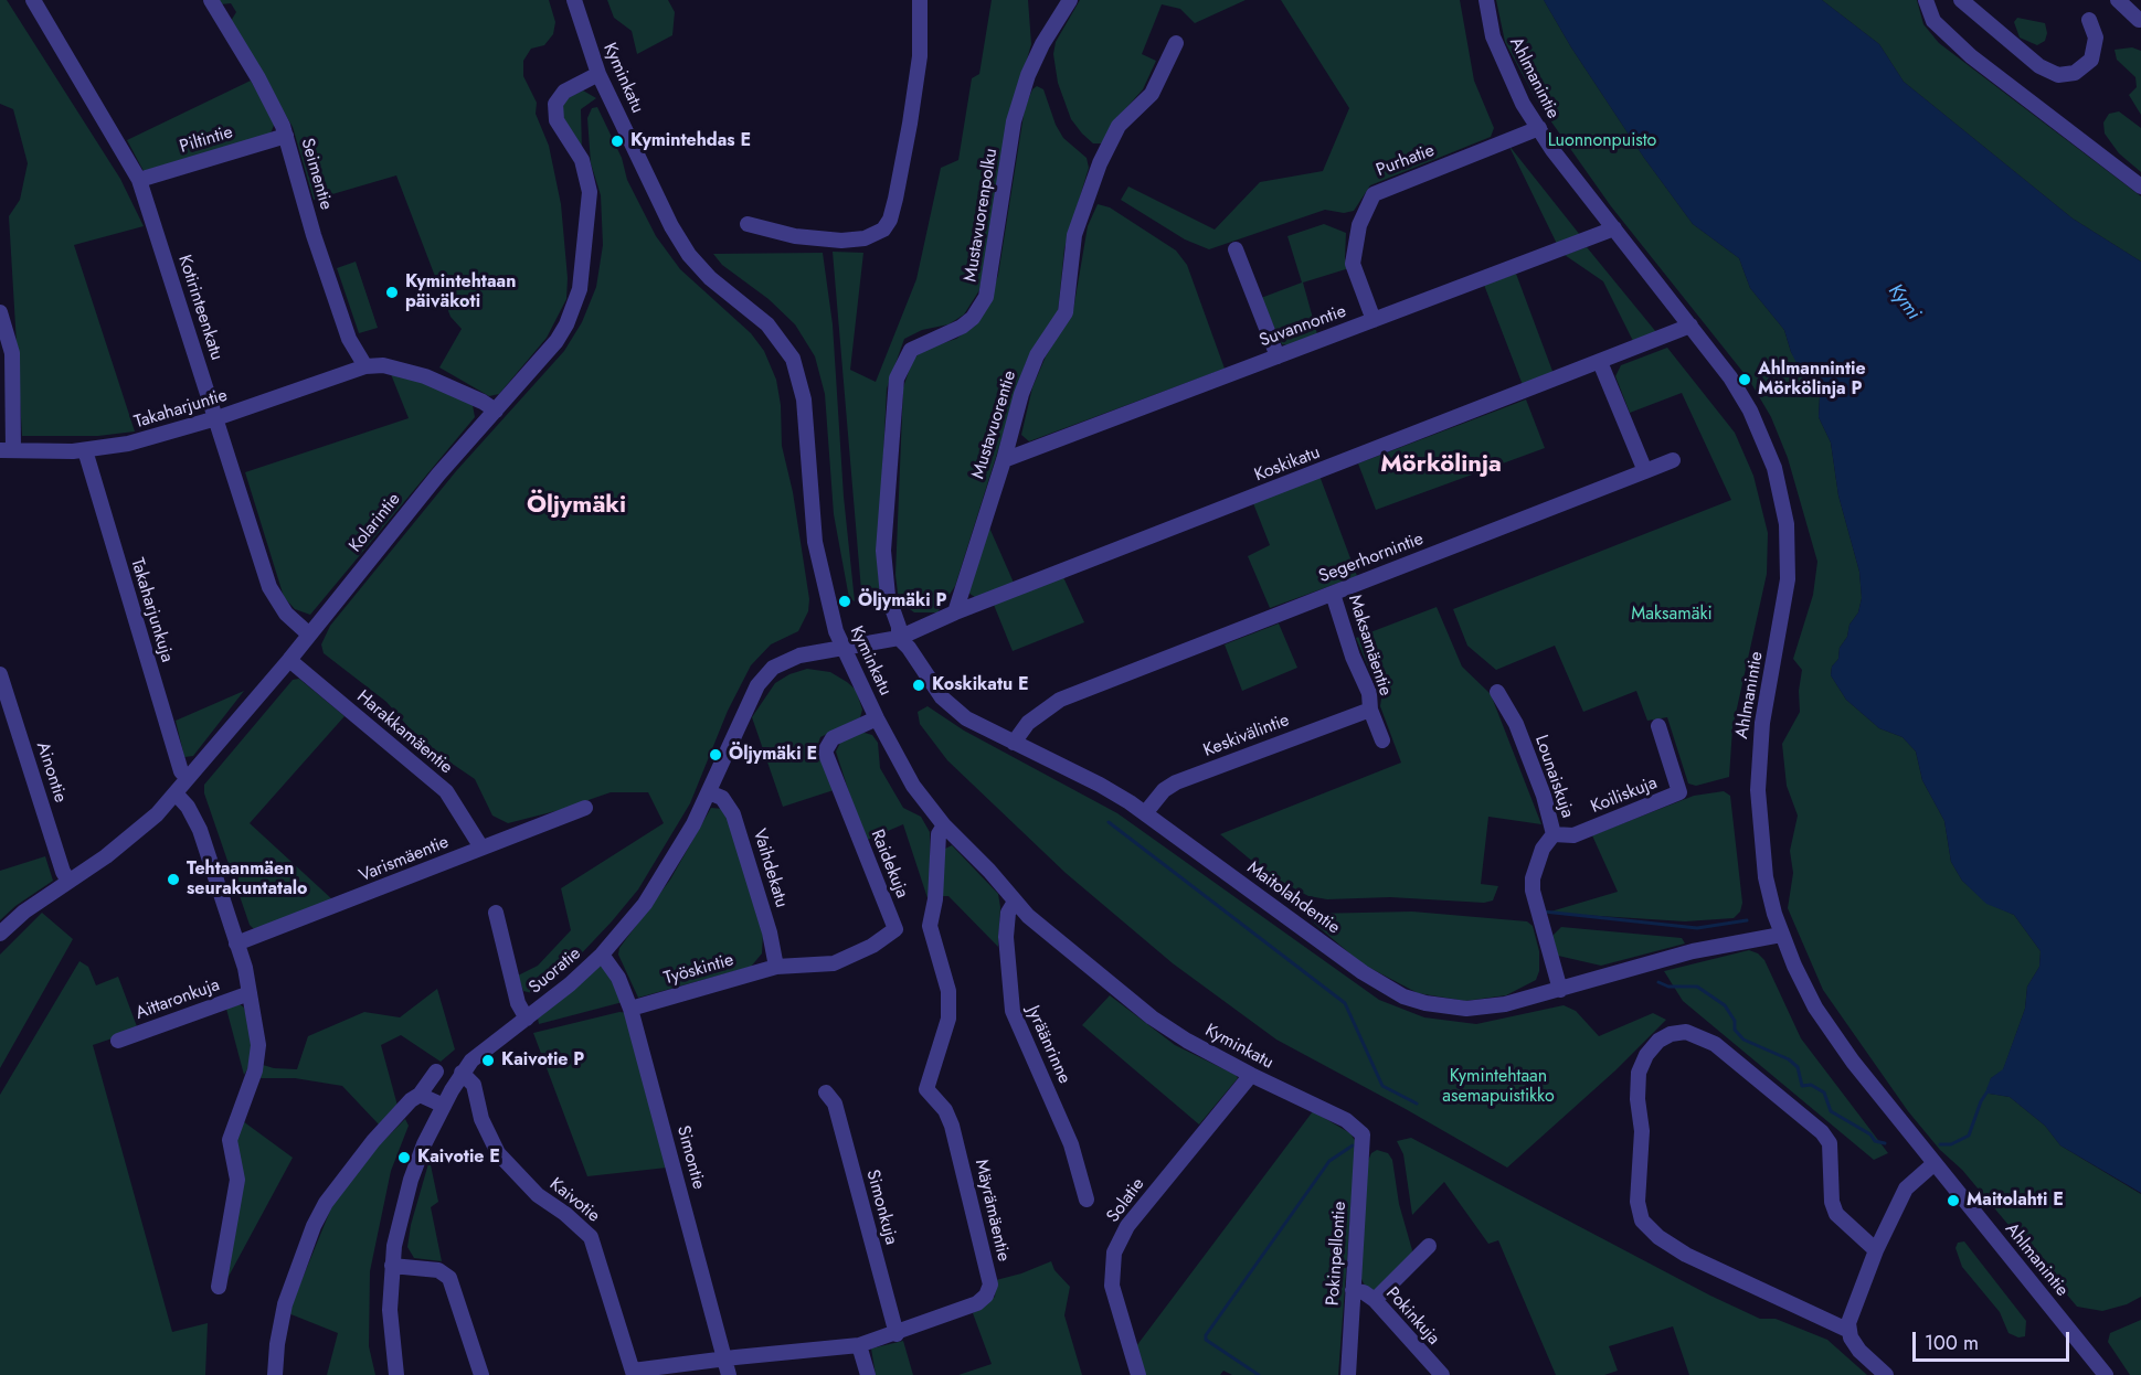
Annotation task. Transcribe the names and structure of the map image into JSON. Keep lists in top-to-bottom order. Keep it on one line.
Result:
{"streets":{"street":["Kyminkatu","Ahlmanintie","Piltintie","Purhatie","Seimentie","Mustavuorenpolku","Kotirinteenkatu","Suvannontie","Takaharjuntie","Mustavuorentie","Koskikatu","Kolarintie","Segerhornintie","Takaharjunkuja","Maksamäentie","Harakkamäentie","Keskivälintie","Ainontie","Lounaiskuja","Koiliskuja","Varismäentie","Raidekuja","Vaihdekatu","Maitolahdentie","Työskintie","Suoratie","Aittaronkuja","Jyräänrinne","Simontie","Kaivotie","Solatie","Simonkuja","Mäyrämäentie","Pokinpellontie","Pokinkuja"]},"crossings":[["Kyminkatu","Kolarintie"],["Kyminkatu","Raidekuja"],["Kyminkatu","Suoratie"],["Kyminkatu","Jyräänrinne"],["Kyminkatu","Solatie"],["Kyminkatu","Mäyrämäentie"],["Kyminkatu","Pokinpellontie"],["Ahlmanintie","Purhatie"],["Ahlmanintie","Suvannontie"],["Ahlmanintie","Koskikatu"],["Ahlmanintie","Maitolahdentie"],["Piltintie","Seimentie"],["Piltintie","Kotirinteenkatu"],["Purhatie","Suvannontie"],["Seimentie","Takaharjuntie"],["Mustavuorenpolku","Koskikatu"],["Mustavuorenpolku","Maitolahdentie"],["Kotirinteenkatu","Takaharjuntie"],["Kotirinteenkatu","Kolarintie"],["Suvannontie","Mustavuorentie"],["Takaharjuntie","Takaharjunkuja"],["Mustavuorentie","Koskikatu"],["Koskikatu","Maitolahdentie"],["Kolarintie","Takaharjunkuja"],["Kolarintie","Harakkamäentie"],["Kolarintie","Ainontie"],["Segerhornintie","Maksamäentie"],["Segerhornintie","Maitolahdentie"],["Maksamäentie","Keskivälintie"],["Harakkamäentie","Varismäentie"],["Keskivälintie","Maitolahdentie"],["Lounaiskuja","Koiliskuja"],["Lounaiskuja","Maitolahdentie"],["Raidekuja","Vaihdekatu"],["Raidekuja","Työskintie"],["Vaihdekatu","Työskintie"],["Vaihdekatu","Suoratie"],["Työskintie","Simontie"],["Suoratie","Simontie"],["Suoratie","Kaivotie"],["Simontie","Mäyrämäentie"],["Kaivotie","Mäyrämäentie"],["Simonkuja","Mäyrämäentie"],["Pokinpellontie","Pokinkuja"]],"districts":["Mörkölinja","Öljymäki"],"water":["Kymi"],"parks":["Luonnonpuisto","Maksamäki","Kymintehtaan asemapuistikko"],"places":["Kymintehdas E","Kymintehtaan päiväkoti","Ahlmannintie Mörkölinja P","Öljymäki P","Koskikatu E","Öljymäki E","Tehtaanmäen seurakuntatalo","Kaivotie P","Kaivotie E","Maitolahti E"],"scale_bar":"100 m"}
